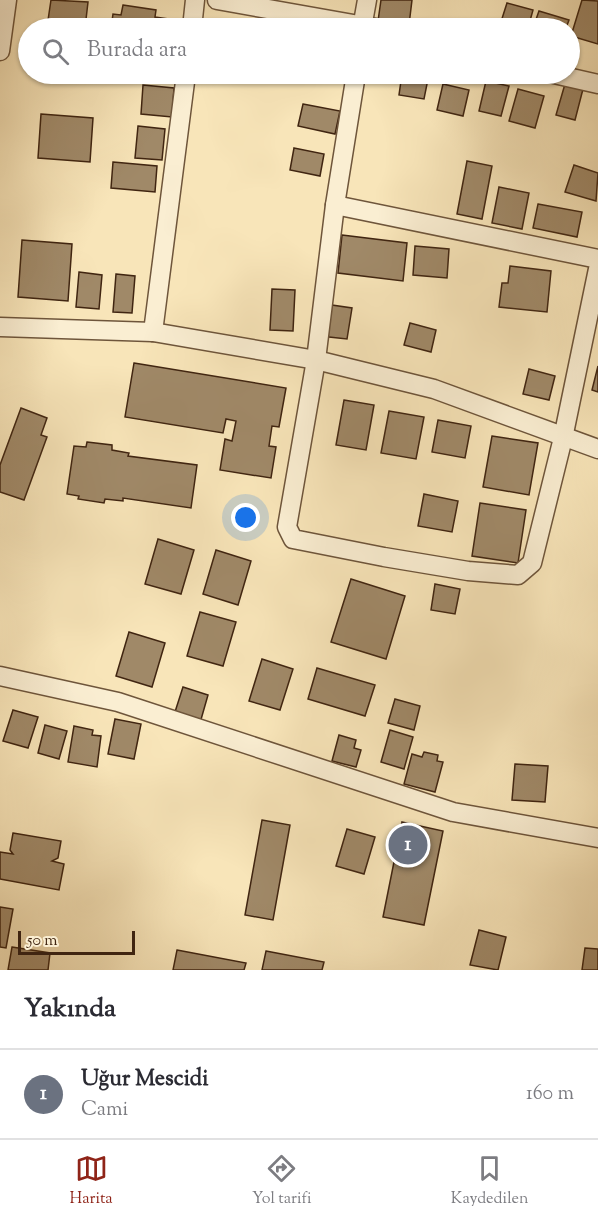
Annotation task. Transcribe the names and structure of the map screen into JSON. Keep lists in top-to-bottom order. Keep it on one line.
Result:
{"scale_bar":"50 m","page":{"search":"Burada ara","pins":"1","scale":"50 m","heading":"Yakında","list":[{"mark":"1","name":"Uğur Mescidi","note":"Cami","value":"160 m"}],"nav":["Harita","Yol tarifi","Kaydedilen"]}}
